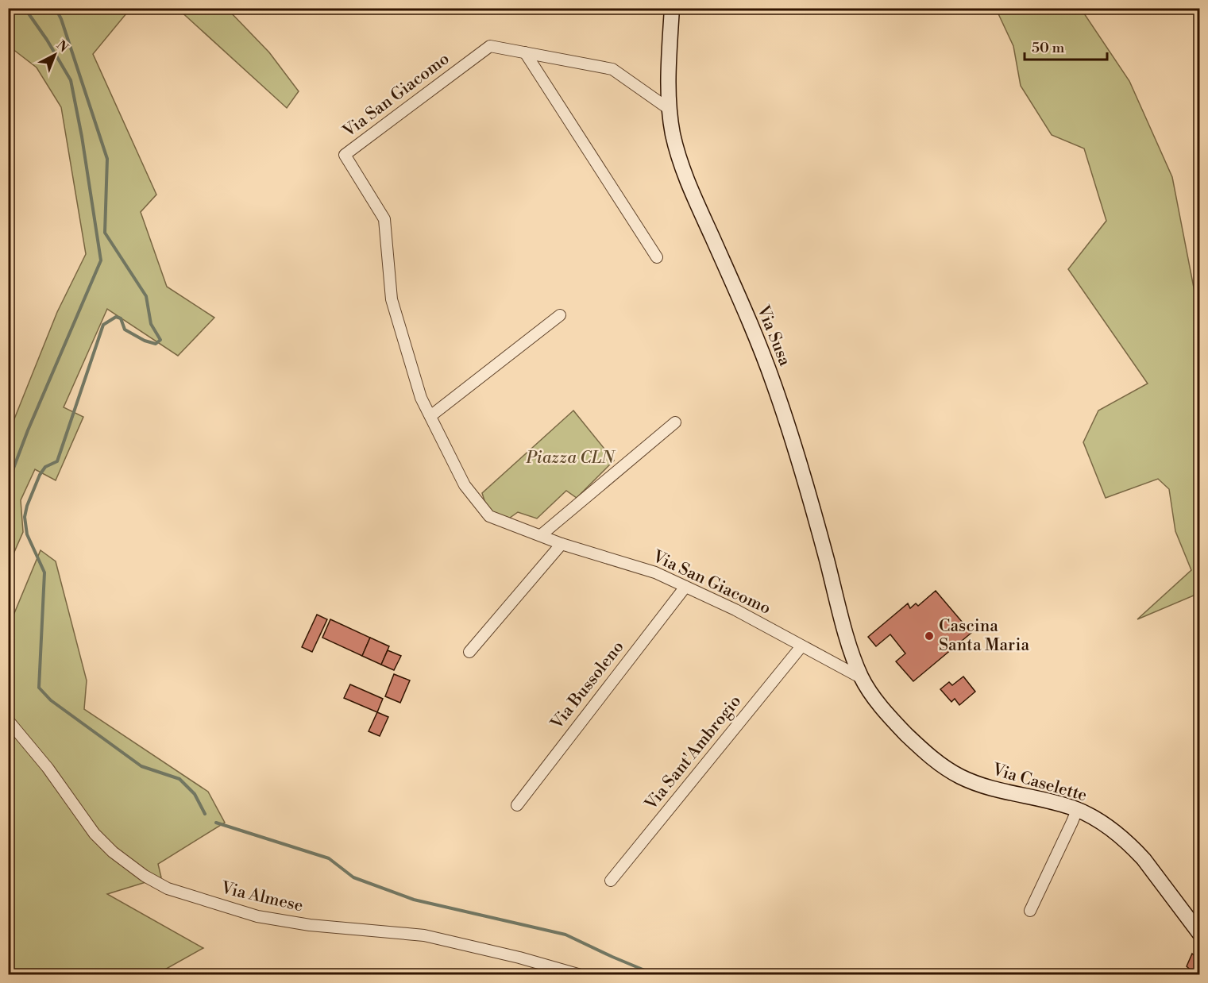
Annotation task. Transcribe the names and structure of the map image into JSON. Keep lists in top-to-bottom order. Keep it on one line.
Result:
{"streets":{"main road":["Via Susa","Via Caselette"],"street":["Via San Giacomo","Via Bussoleno","Via Sant'Ambrogio","Via Almese"]},"crossings":[["Via San Giacomo","Via Susa"],["Via San Giacomo","Via Bussoleno"],["Via San Giacomo","Via Sant'Ambrogio"],["Via San Giacomo","Via Caselette"],["Via Susa","Via Caselette"]],"parks":["Piazza CLN"],"places":["Cascina Santa Maria"],"scale_bar":"50 m","north":"top right"}
